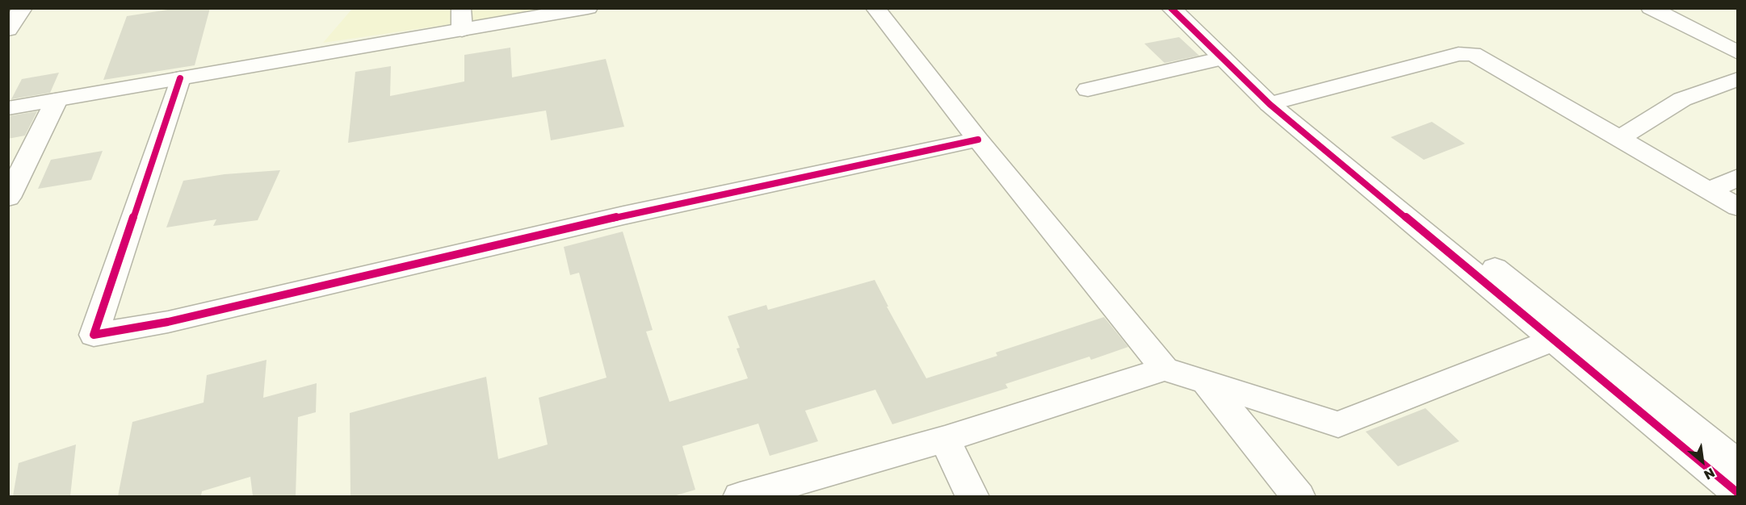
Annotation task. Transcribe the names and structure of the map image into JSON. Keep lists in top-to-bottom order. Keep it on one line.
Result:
{"north":"bottom right"}
